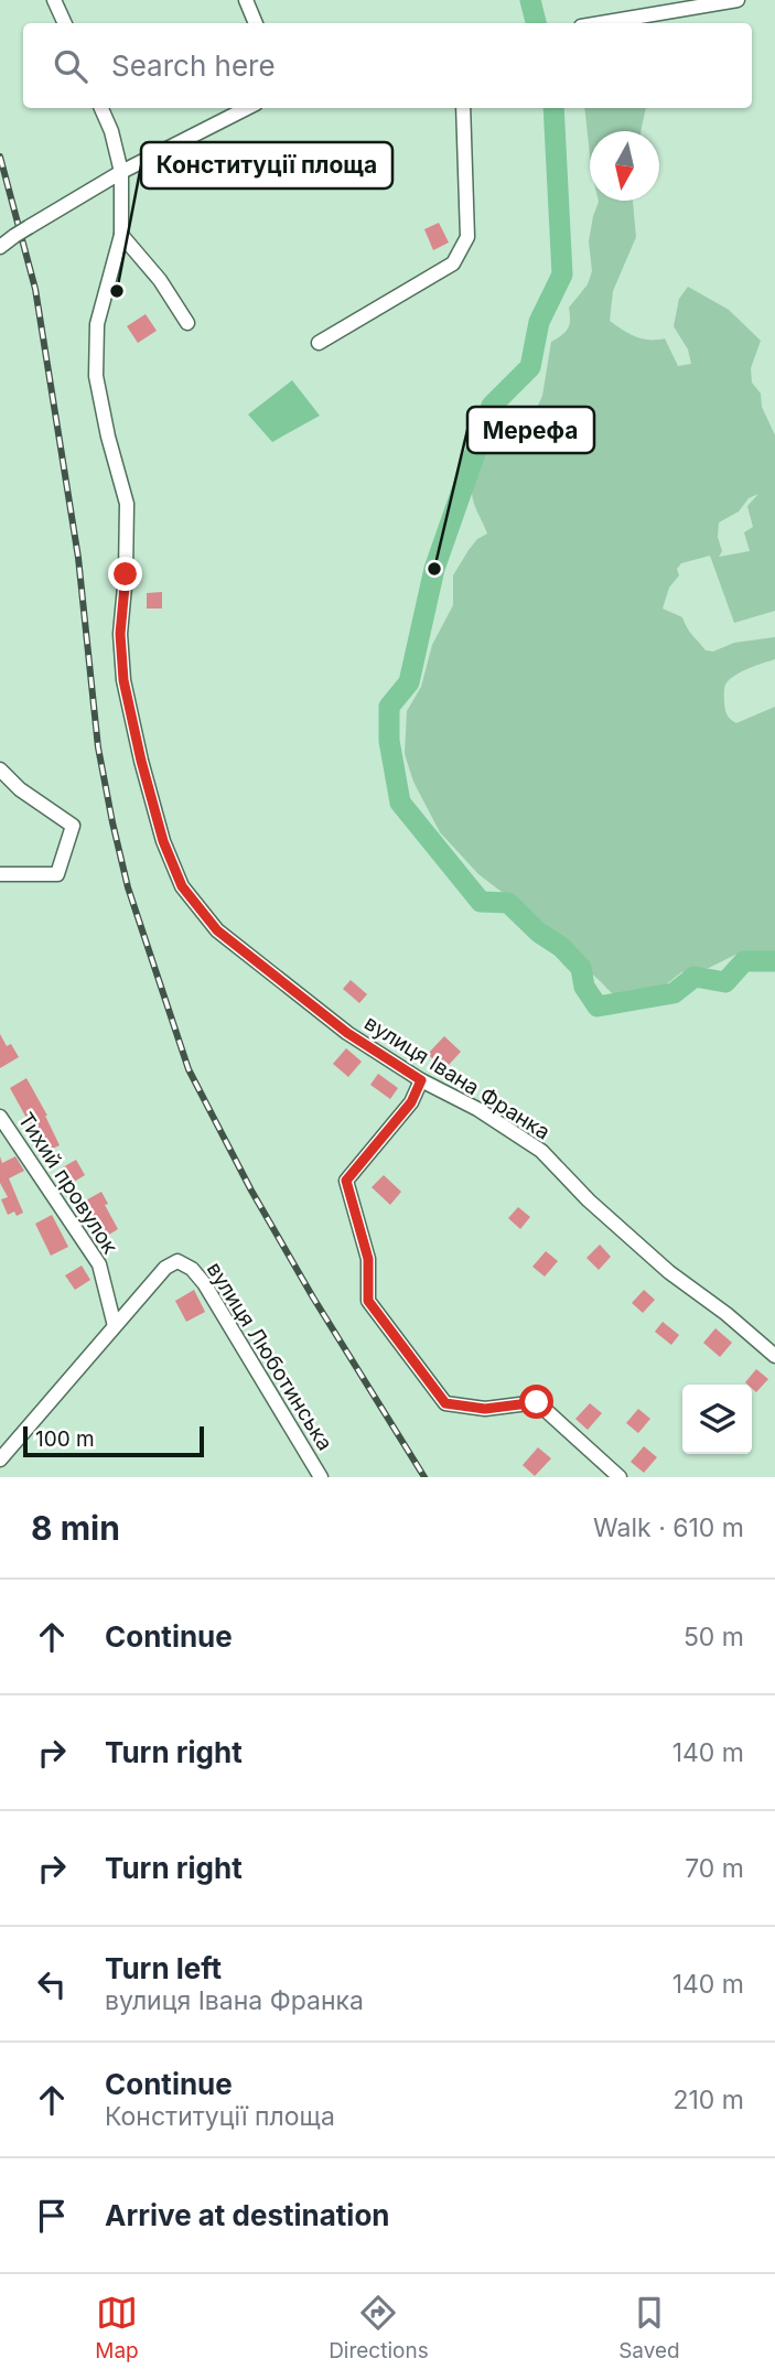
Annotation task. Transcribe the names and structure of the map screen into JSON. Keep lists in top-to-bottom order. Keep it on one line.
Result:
{"streets":{"street":["вулиця Івана Франка","Тихий провулок","вулиця Люботинська"]},"crossings":[["Тихий провулок","вулиця Люботинська"]],"places":["Конституції площа","Мерефа"],"scale_bar":"100 m","north":"bottom","page":{"search":"Search here","scale":"100 m","heading":["8 min","Walk · 610 m"],"list":[["Continue","50 m"],["Turn right","140 m"],["Turn right","70 m"],["Turn left","вулиця Івана Франка","140 m"],["Continue","Конституції площа","210 m"],"Arrive at destination"],"nav":["Map","Directions","Saved"]}}
